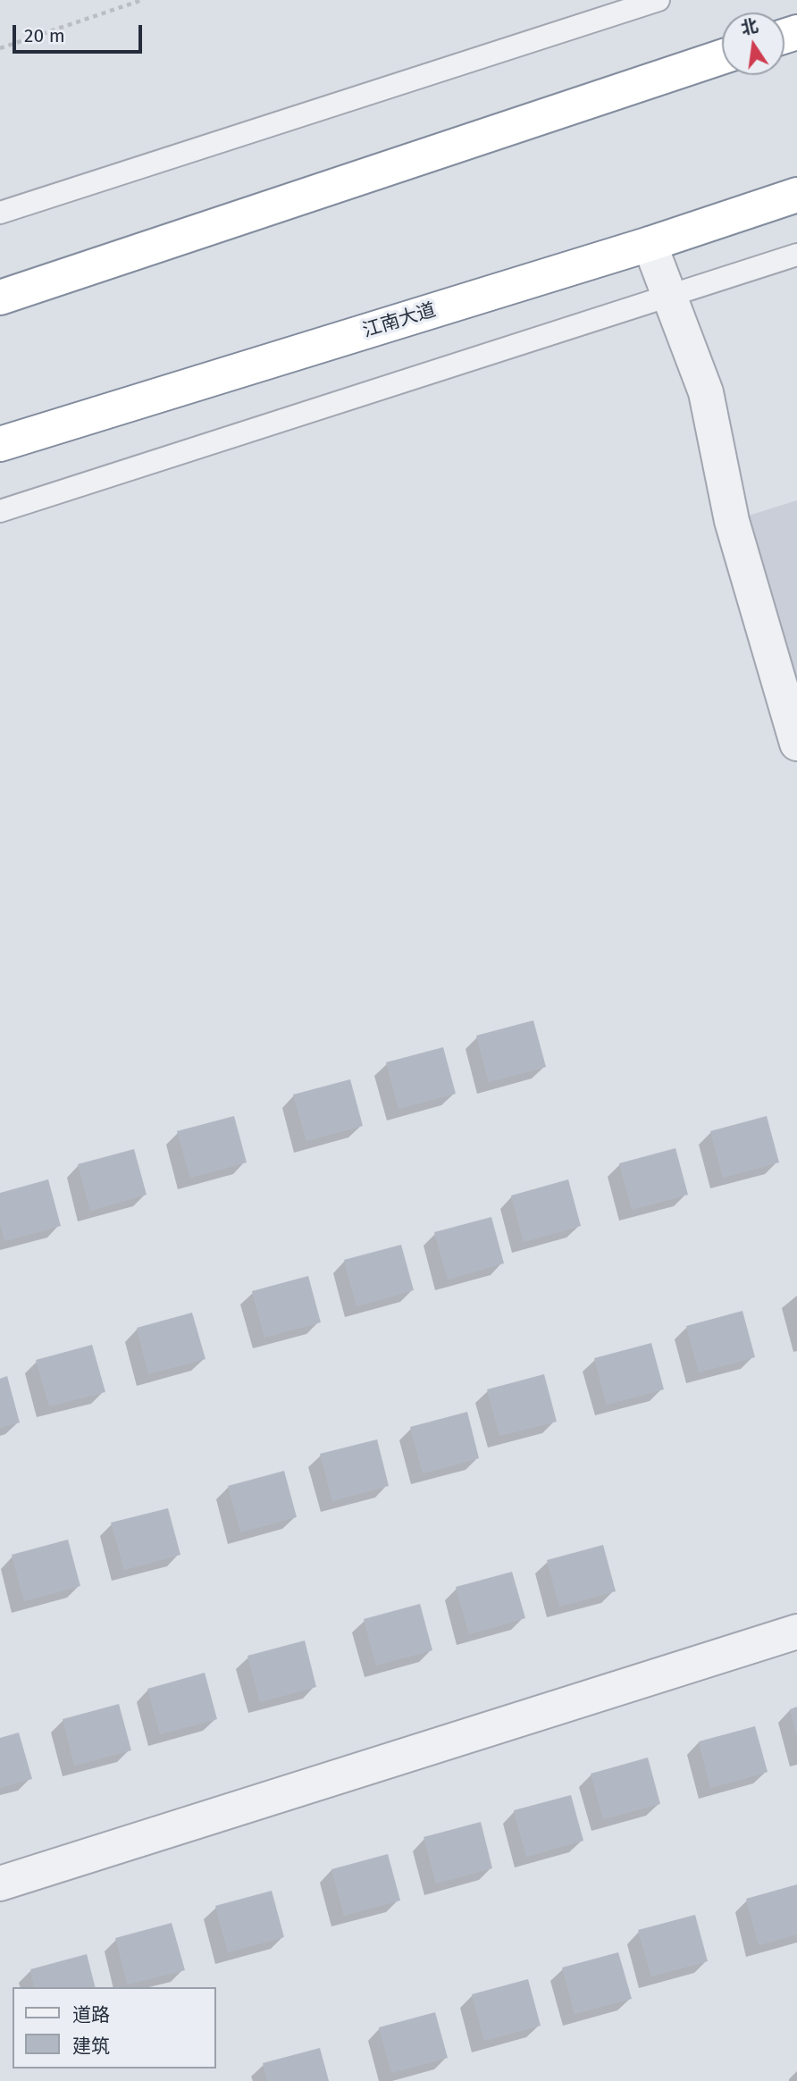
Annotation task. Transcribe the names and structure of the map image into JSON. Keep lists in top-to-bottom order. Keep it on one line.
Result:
{"streets":{"highway":["江南大道"]},"legend":["道路","建筑"],"scale_bar":"20 m","north":"top"}
